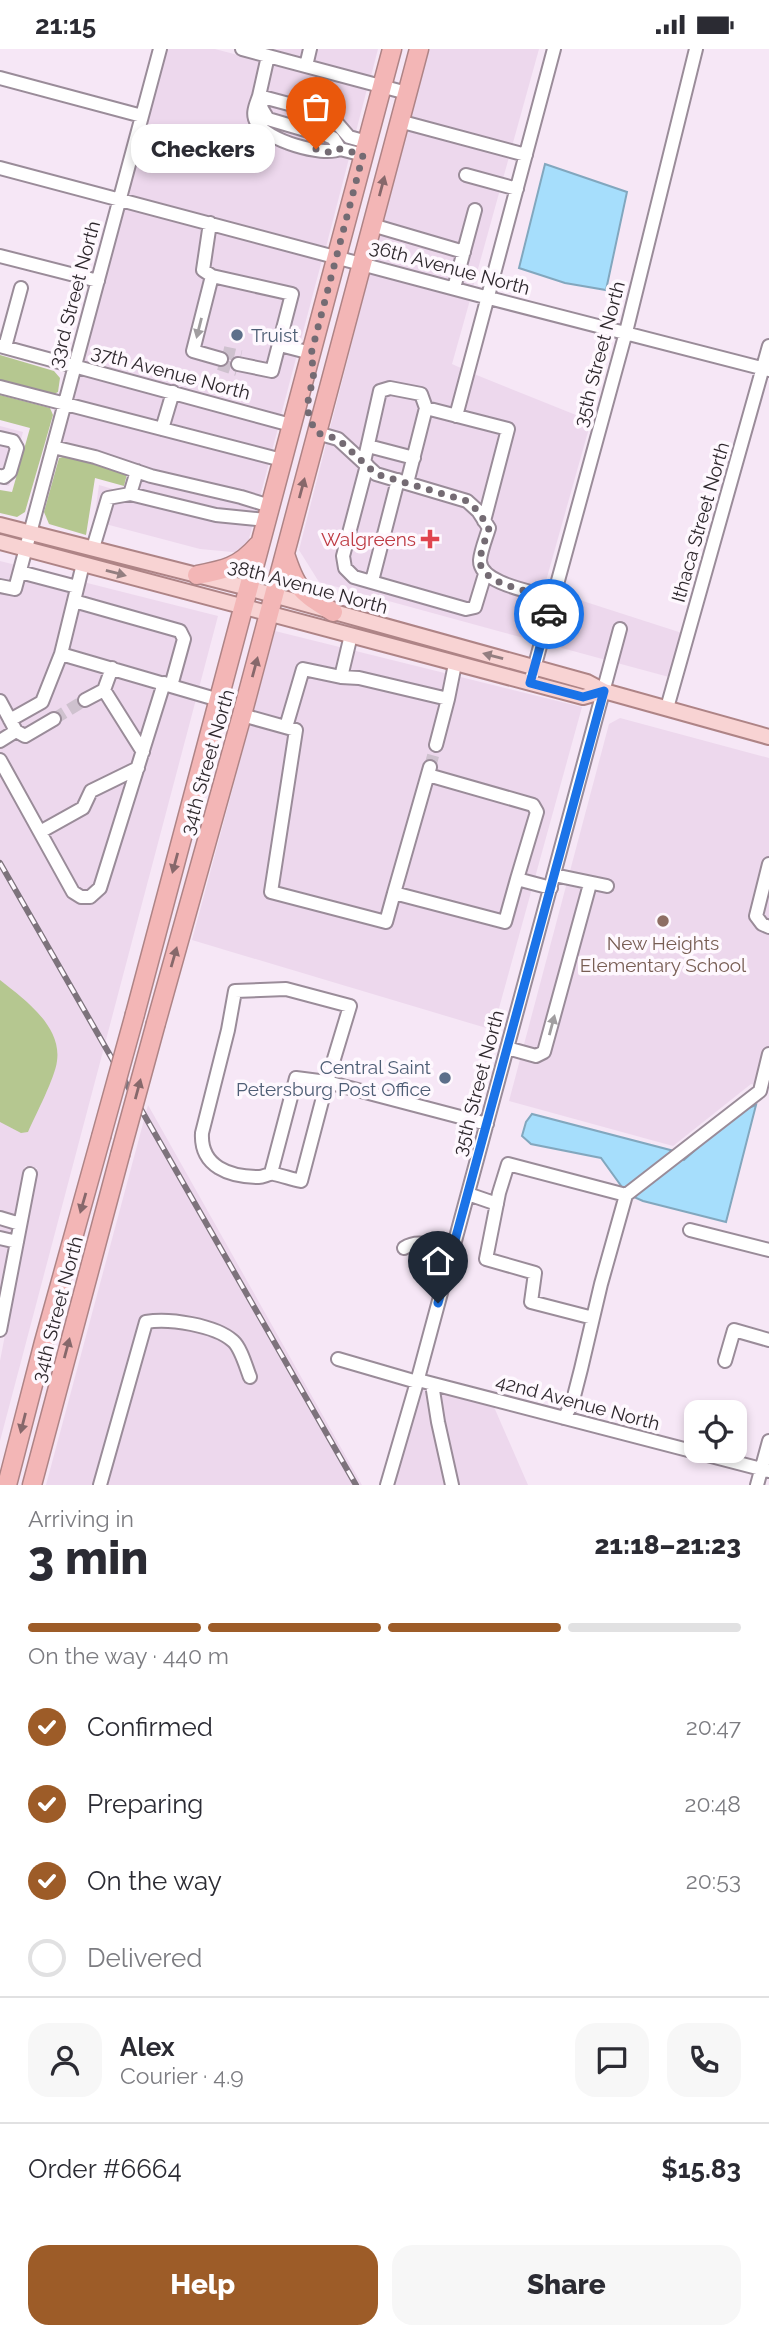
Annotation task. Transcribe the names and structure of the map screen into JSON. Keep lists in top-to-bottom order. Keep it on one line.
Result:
{"streets":{"highway":["34th Street North"],"main road":["38th Avenue North"],"street":["36th Avenue North","33rd Street North","35th Street North","37th Avenue North","Ithaca Street North","42nd Avenue North"]},"crossings":[["36th Avenue North","33rd Street North"],["36th Avenue North","35th Street North"],["36th Avenue North","Ithaca Street North"],["36th Avenue North","34th Street North"],["33rd Street North","37th Avenue North"],["33rd Street North","38th Avenue North"],["35th Street North","38th Avenue North"],["35th Street North","42nd Avenue North"],["37th Avenue North","34th Street North"],["Ithaca Street North","38th Avenue North"],["38th Avenue North","34th Street North"]],"places":{"other":["Checkers","Truist","New Heights Elementary School","Central Saint Petersburg Post Office"],"health":["Walgreens"]},"page":{"status":"21:15","bubble":"Checkers","heading":["3 min","Arriving in","21:18–21:23"],"panel":["Alex","Courier · 4.9","Order #6664","$15.83"],"bar":"On the way · 440 m","list":[["Confirmed","20:47"],["Preparing","20:48"],["On the way","20:53"],"Delivered"],"buttons":["Help","Share"]}}
